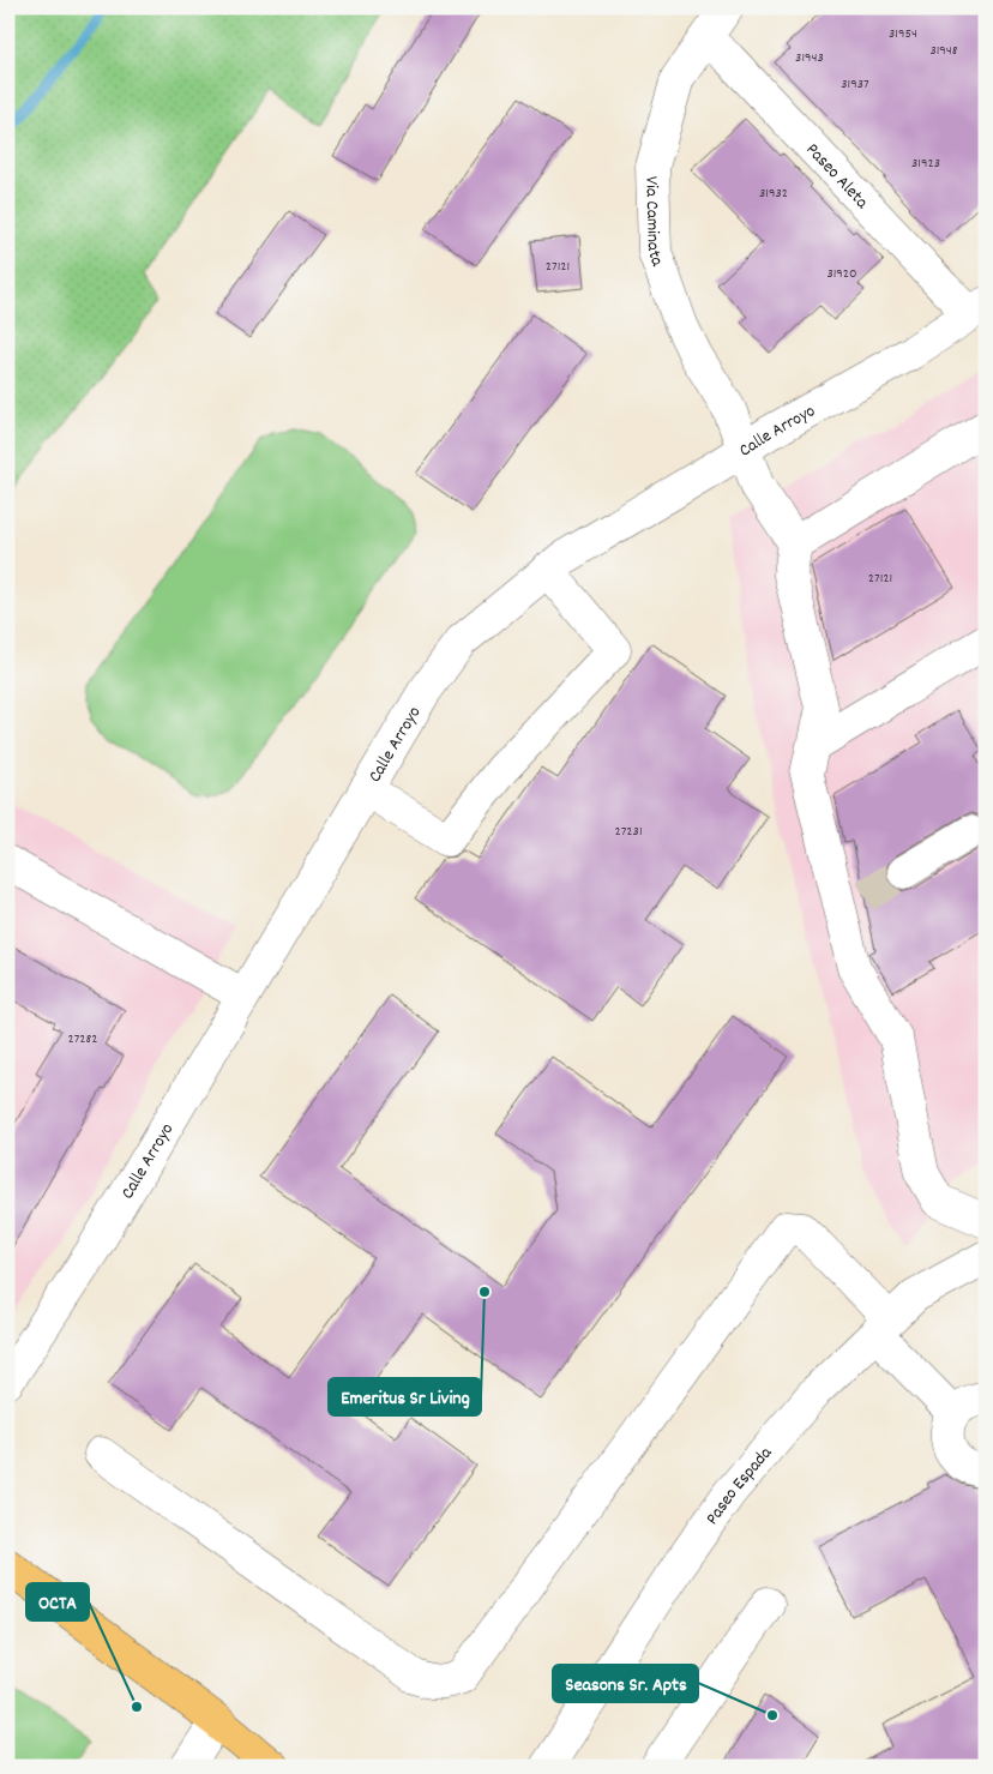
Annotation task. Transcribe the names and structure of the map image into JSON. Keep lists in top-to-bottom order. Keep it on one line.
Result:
{"streets":{"street":["Paseo Aleta","Via Caminata","Calle Arroyo","Paseo Espada"]},"crossings":[["Paseo Aleta","Via Caminata"],["Paseo Aleta","Calle Arroyo"],["Via Caminata","Calle Arroyo"]],"places":["Emeritus Sr Living","OCTA","Seasons Sr. Apts"],"house_numbers":["31954","31948","31943","31937","31923","31932","27121","31920","27121","27231","27282"]}
